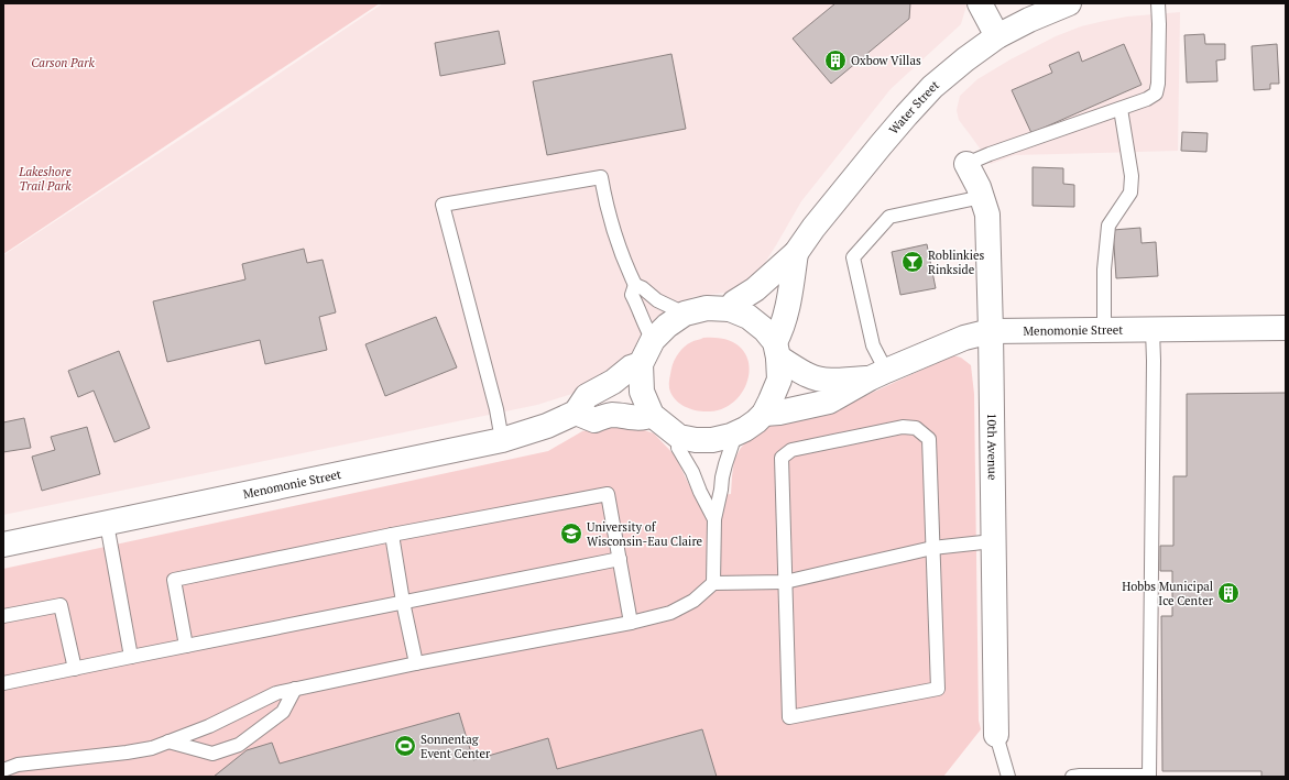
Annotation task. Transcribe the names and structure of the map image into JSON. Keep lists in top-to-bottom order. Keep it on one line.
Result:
{"streets":{"main road":["Water Street","Menomonie Street","10th Avenue"]},"crossings":[["Water Street","Menomonie Street"],["Menomonie Street","10th Avenue"]],"parks":["Carson Park","Lakeshore Trail Park"],"places":{"building":["Oxbow Villas","Hobbs Municipal Ice Center"],"bar":["Roblinkies Rinkside"],"school or university":["University of Wisconsin-Eau Claire"],"sports":["Sonnentag Event Center"]}}
